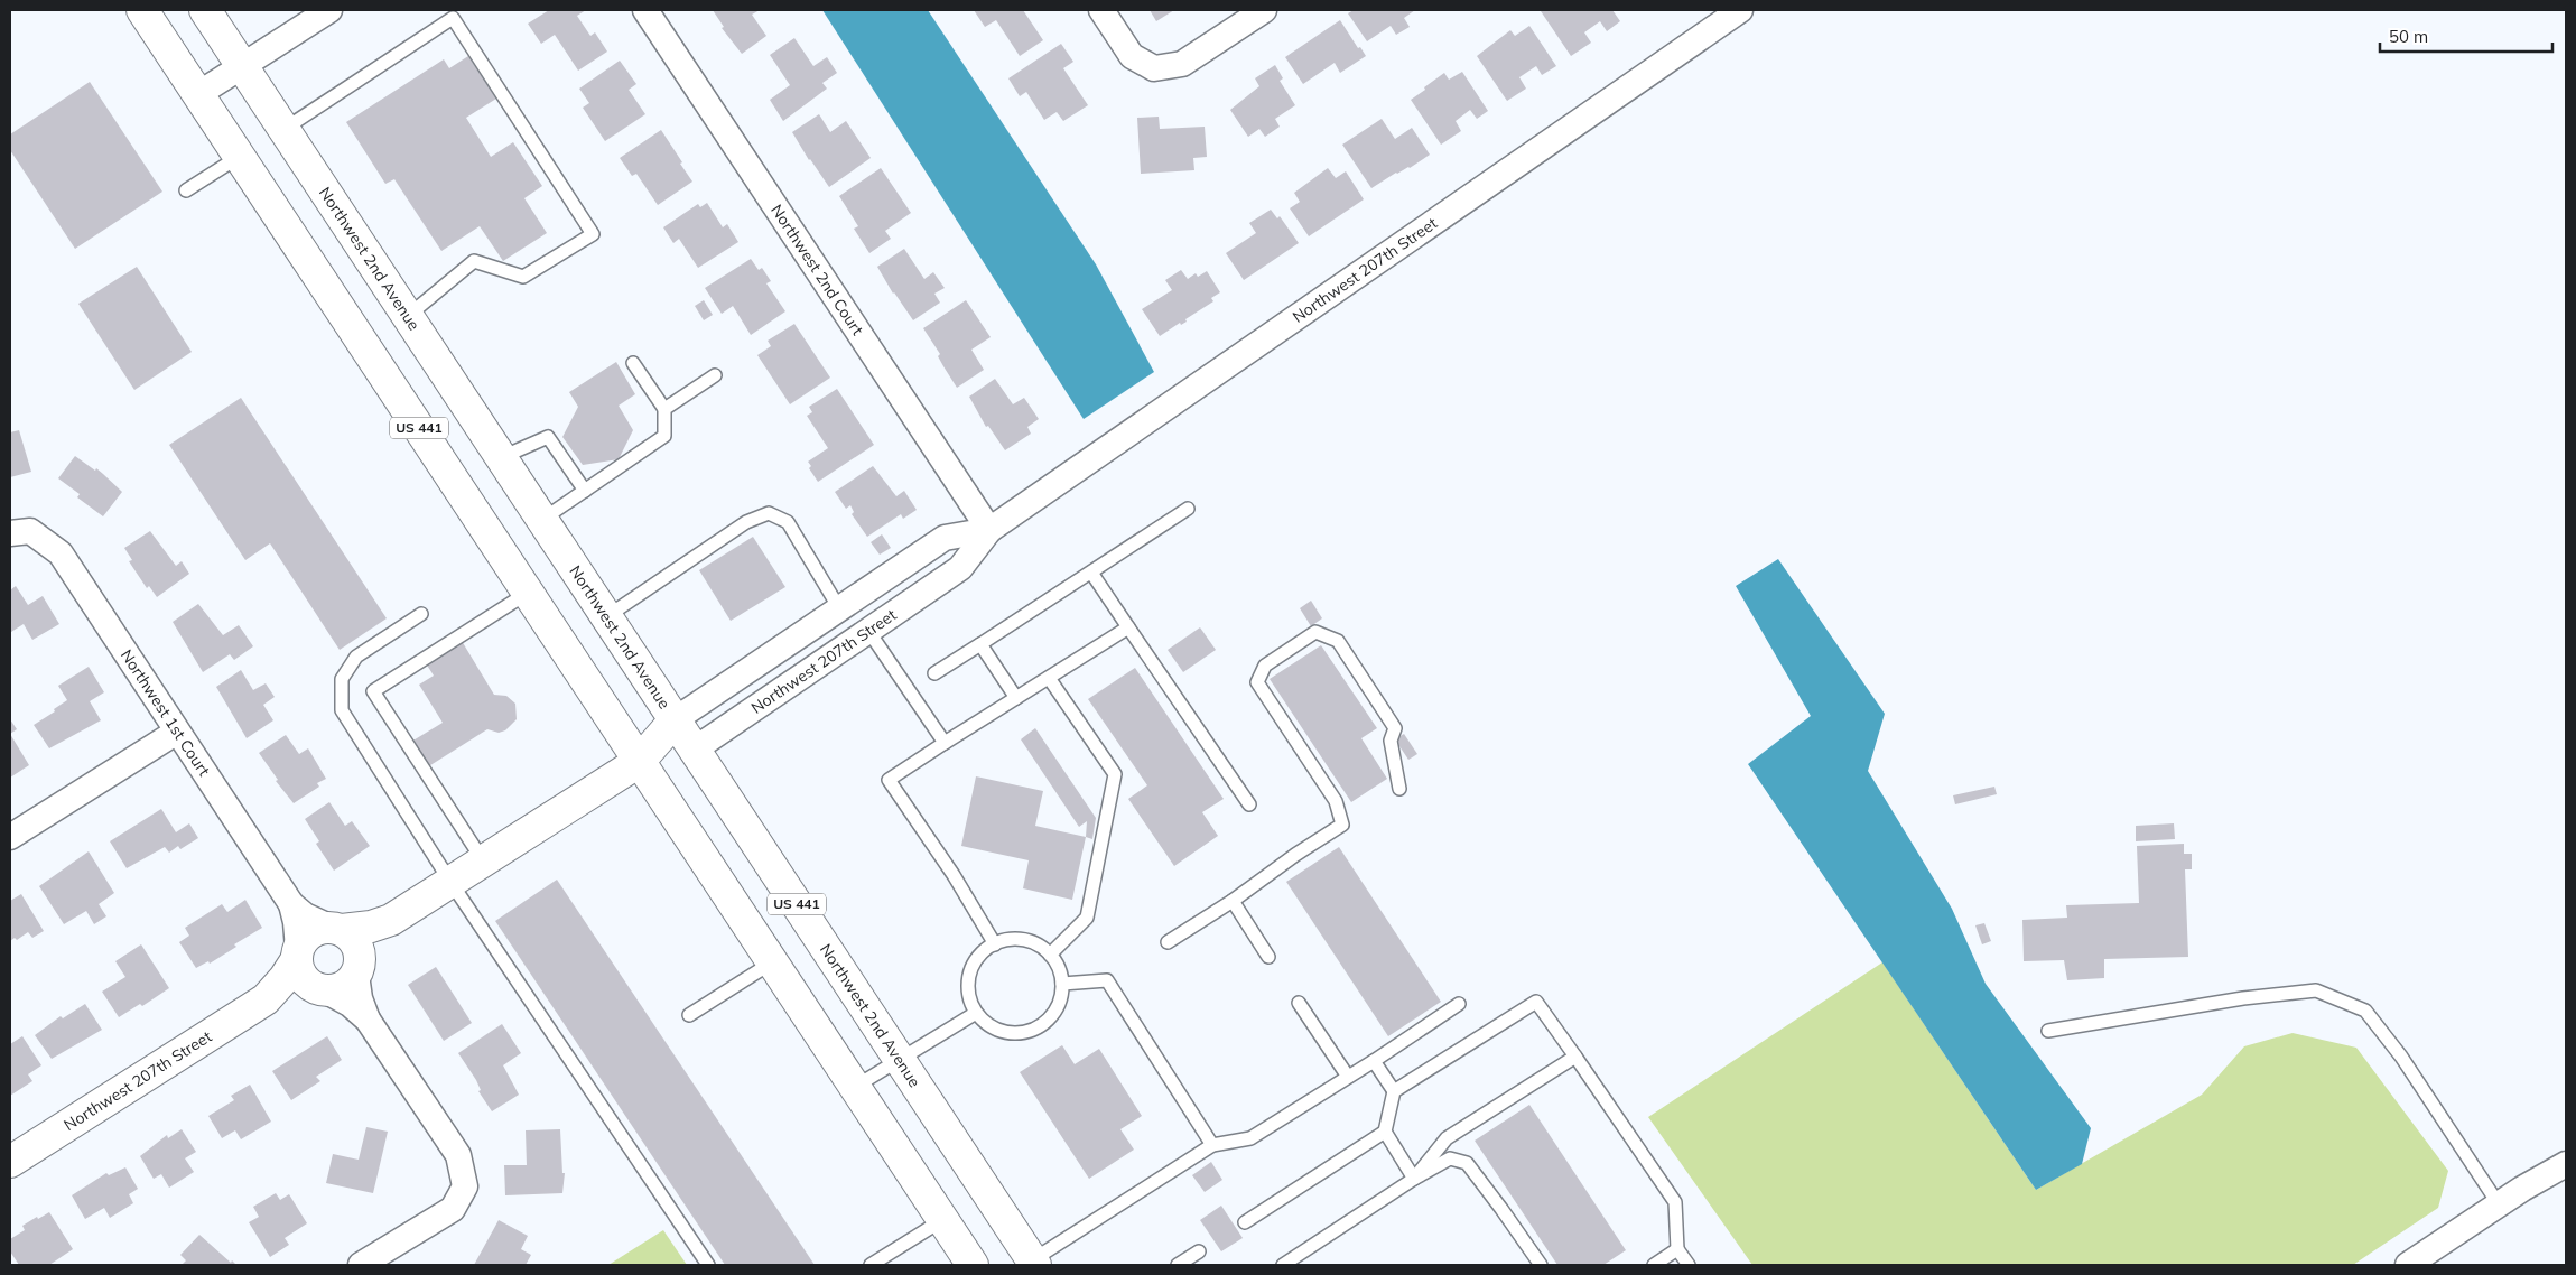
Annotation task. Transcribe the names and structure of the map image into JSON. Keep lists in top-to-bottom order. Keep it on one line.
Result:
{"streets":{"main road":["Northwest 2nd Avenue","Northwest 207th Street","US 441"],"street":["Northwest 2nd Court","Northwest 1st Court"]},"crossings":[["Northwest 2nd Avenue","Northwest 207th Street"],["Northwest 2nd Court","Northwest 207th Street"],["Northwest 207th Street","US 441"],["Northwest 207th Street","Northwest 1st Court"]],"scale_bar":"50 m"}
